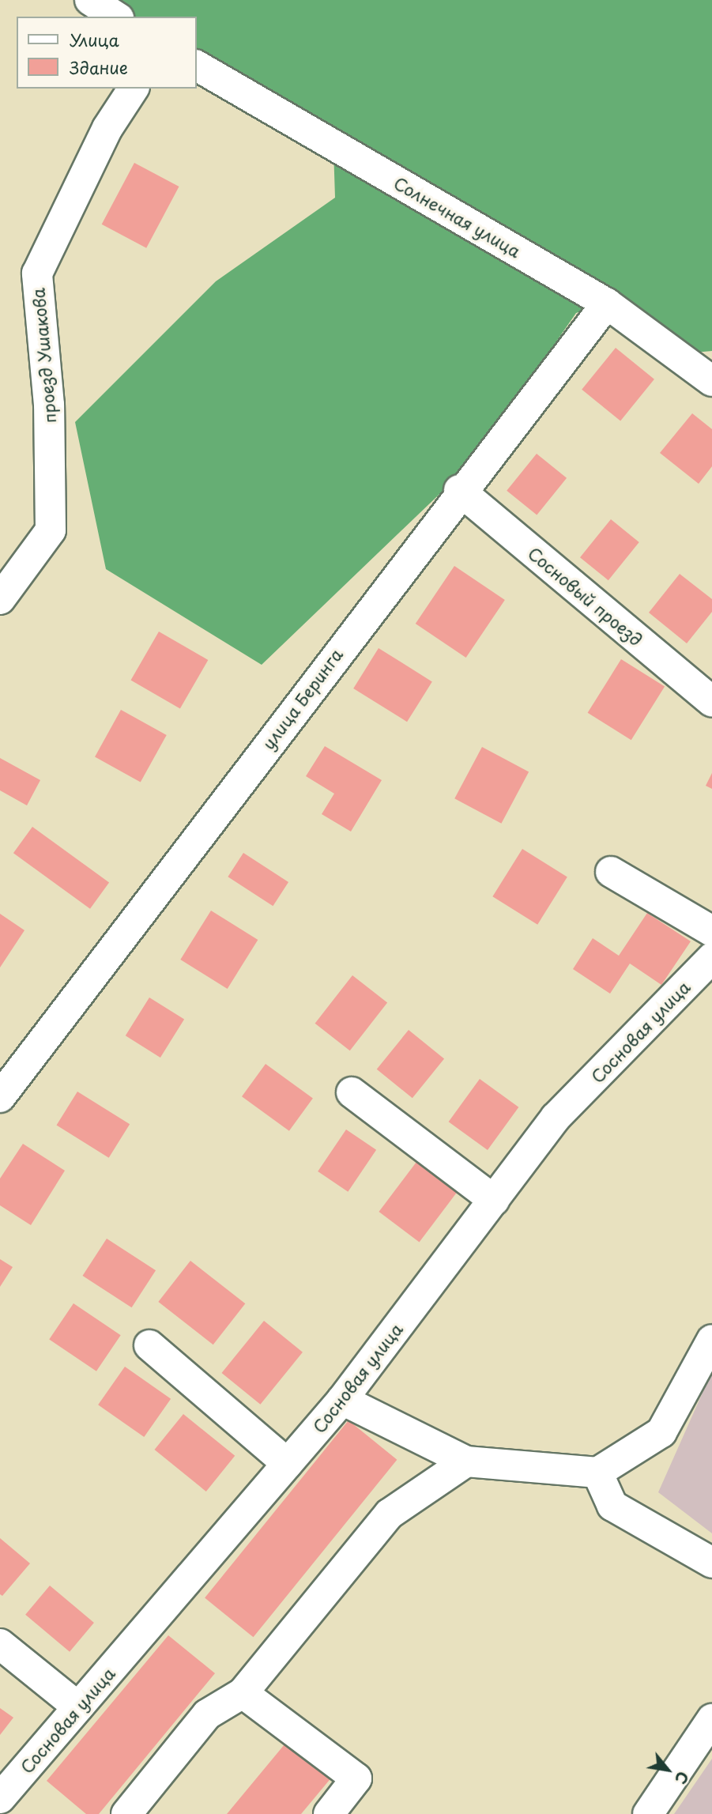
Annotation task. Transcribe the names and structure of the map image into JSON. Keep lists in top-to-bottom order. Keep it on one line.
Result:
{"streets":{"street":["Солнечная улица","проезд Ушакова","Сосновый проезд","улица Беринга","Сосновая улица"]},"crossings":[["Солнечная улица","улица Беринга"],["Сосновый проезд","улица Беринга"]],"legend":["Улица","Здание"],"north":"bottom right"}
